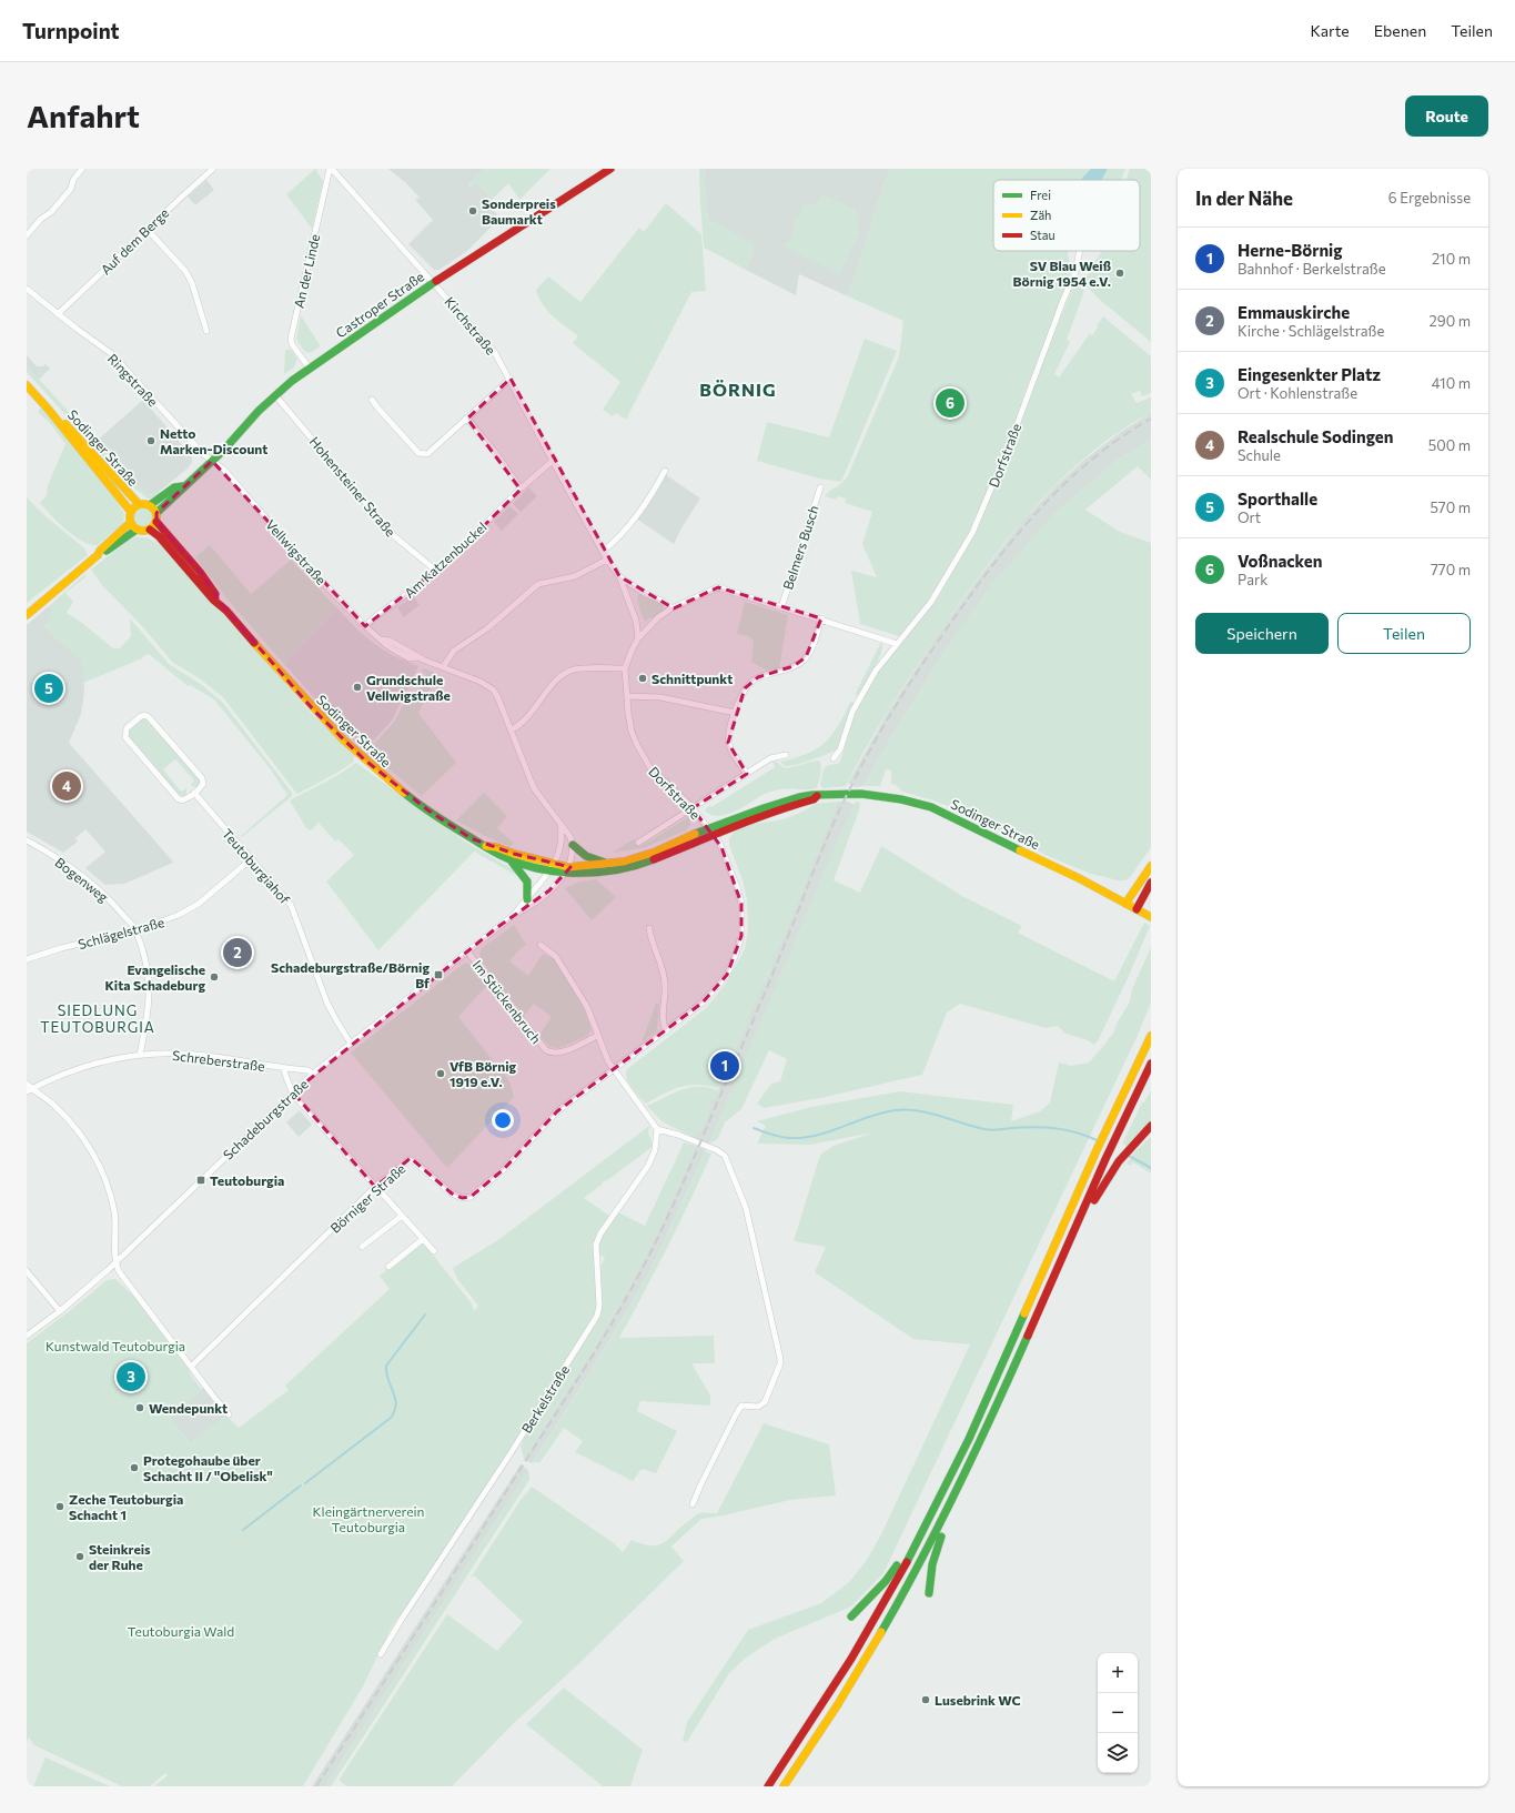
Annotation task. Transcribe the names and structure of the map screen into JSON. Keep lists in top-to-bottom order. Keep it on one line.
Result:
{"streets":{"main road":["Castroper Straße","Sodinger Straße"],"street":["Auf dem Berge","An der Linde","Kirchstraße","Ringstraße","Dorfstraße","Hohensteiner Straße","Belmers Busch","Vellwigstraße","Am Katzenbuckel","Teutoburgiahof","Bogenweg","Schlägelstraße","Im Stückenbruch","Schreberstraße","Schadeburgstraße","Börniger Straße","Berkelstraße"]},"crossings":[["Auf dem Berge","Ringstraße"],["An der Linde","Castroper Straße"],["An der Linde","Kirchstraße"],["Castroper Straße","Kirchstraße"],["Castroper Straße","Ringstraße"],["Castroper Straße","Sodinger Straße"],["Castroper Straße","Hohensteiner Straße"],["Castroper Straße","Vellwigstraße"],["Kirchstraße","Dorfstraße"],["Kirchstraße","Am Katzenbuckel"],["Ringstraße","Vellwigstraße"],["Sodinger Straße","Dorfstraße"],["Sodinger Straße","Schadeburgstraße"],["Dorfstraße","Belmers Busch"],["Hohensteiner Straße","Am Katzenbuckel"],["Vellwigstraße","Am Katzenbuckel"],["Teutoburgiahof","Schlägelstraße"],["Teutoburgiahof","Schadeburgstraße"],["Bogenweg","Schlägelstraße"],["Bogenweg","Schreberstraße"],["Im Stückenbruch","Schadeburgstraße"],["Schreberstraße","Schadeburgstraße"],["Schreberstraße","Börniger Straße"]],"districts":["BÖRNIG","SIEDLUNG TEUTOBURGIA"],"parks":["Kunstwald Teutoburgia","Kleingärtnerverein Teutoburgia","Teutoburgia Wald"],"places":{"other":["Sonderpreis Baumarkt","SV Blau Weiß Börnig 1954 e.V.","Netto Marken-Discount","Schnittpunkt","Grundschule Vellwigstraße","Evangelische Kita Schadeburg","VfB Börnig 1919 e.V.","Wendepunkt","Protegohaube über Schacht II / \"Obelisk\"","Zeche Teutoburgia Schacht 1","Steinkreis der Ruhe","Lusebrink WC"],"transit":["Schadeburgstraße/Börnig Bf","Teutoburgia"]},"legend":["Frei","Zäh","Stau"],"page":{"header":"Turnpoint","nav":["Karte","Ebenen","Teilen"],"buttons":["Route",["Speichern","Teilen"]],"title":"Anfahrt","heading":["In der Nähe","6 Ergebnisse"],"list":[{"mark":"1","name":"Herne-Börnig","note":"Bahnhof · Berkelstraße","value":"210 m"},{"mark":"2","name":"Emmauskirche","note":"Kirche · Schlägelstraße","value":"290 m"},{"mark":"3","name":"Eingesenkter Platz","note":"Ort · Kohlenstraße","value":"410 m"},{"mark":"4","name":"Realschule Sodingen","note":"Schule","value":"500 m"},{"mark":"5","name":"Sporthalle","note":"Ort","value":"570 m"},{"mark":"6","name":"Voßnacken","note":"Park","value":"770 m"}],"pins":["6","5","4","2","1","3"],"map_buttons":["+","−"]}}
